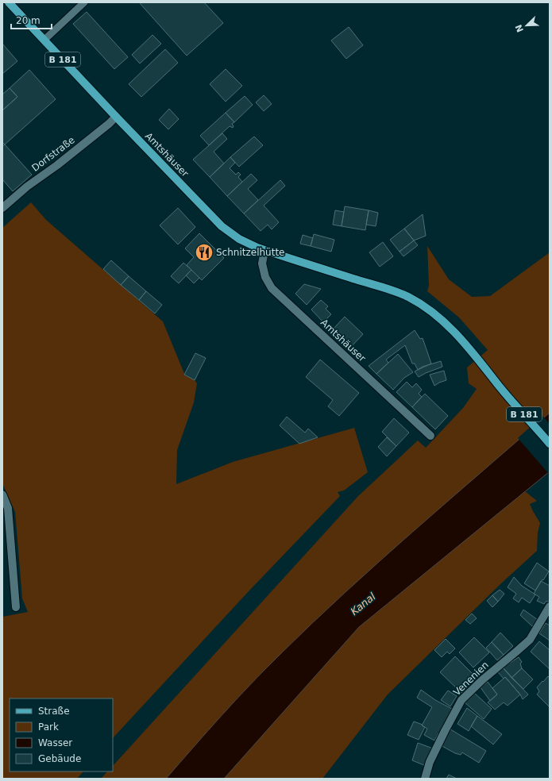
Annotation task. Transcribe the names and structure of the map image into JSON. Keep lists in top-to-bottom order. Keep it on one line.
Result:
{"streets":{"main road":["B 181","Amtshäuser"],"street":["Dorfstraße","Venenien"]},"crossings":[["B 181","Dorfstraße"],["B 181","Amtshäuser"],["Dorfstraße","Amtshäuser"]],"water":["Kanal"],"places":{"restaurant":["Schnitzelhütte"]},"legend":["Straße","Park","Wasser","Gebäude"],"scale_bar":"20 m","north":"bottom left"}
